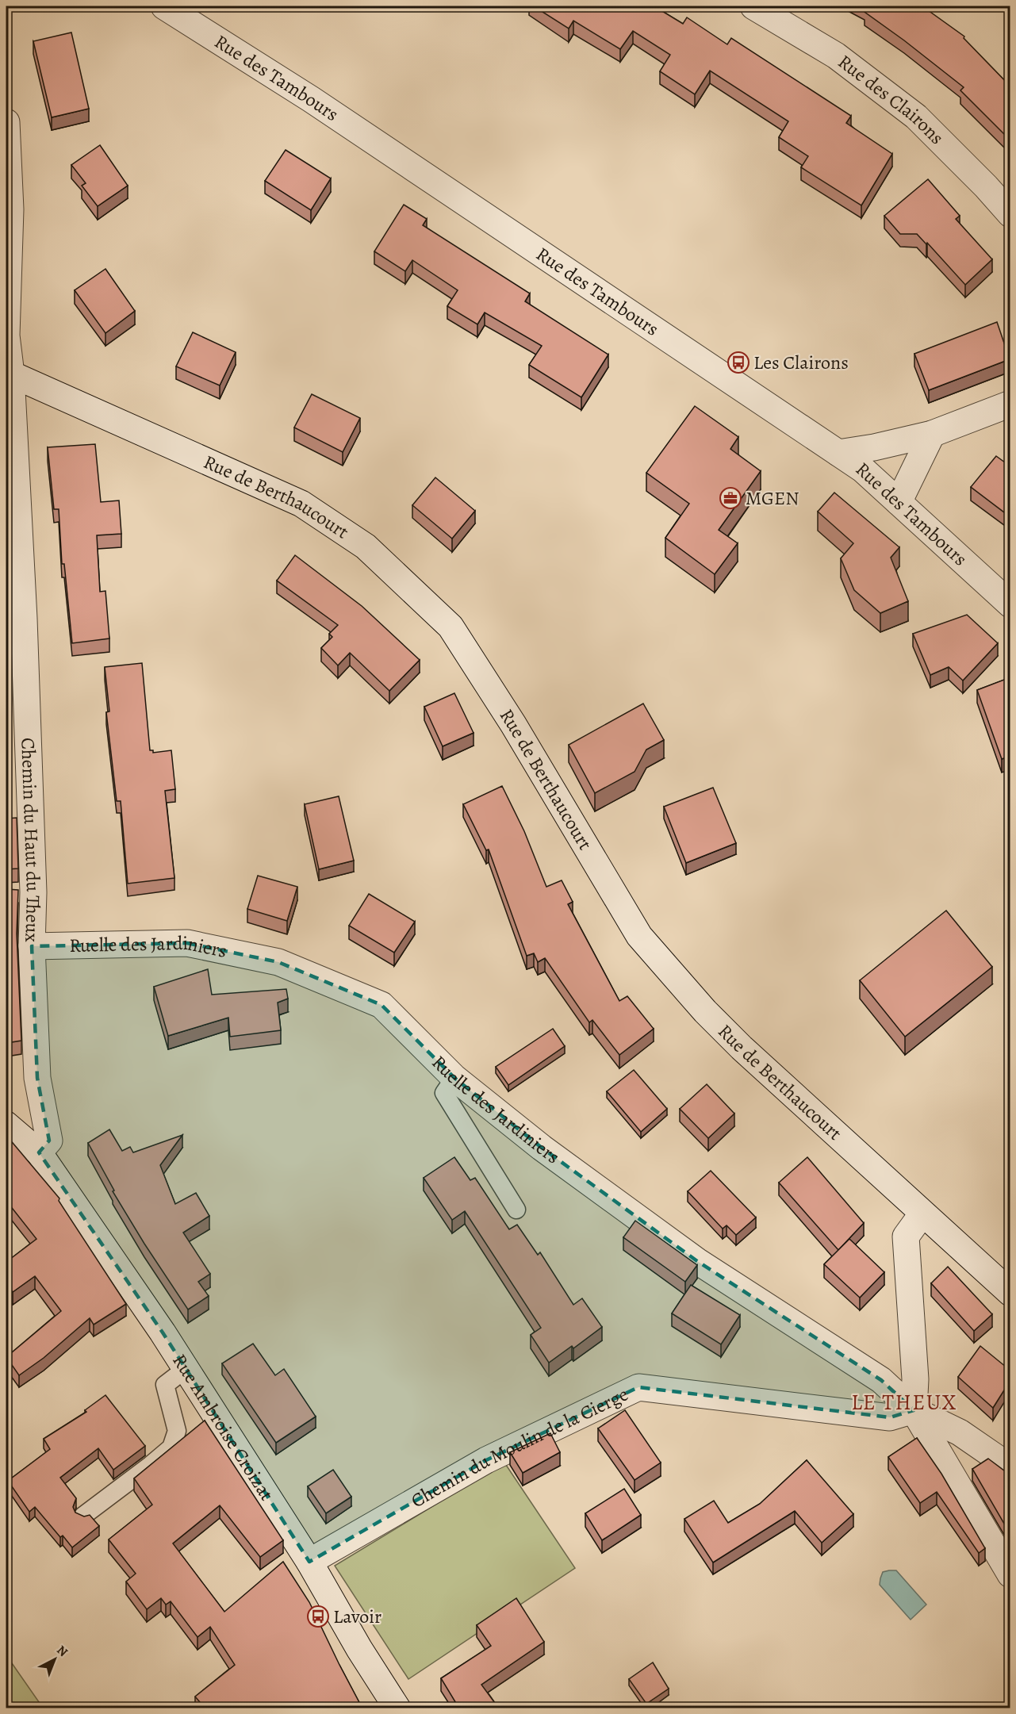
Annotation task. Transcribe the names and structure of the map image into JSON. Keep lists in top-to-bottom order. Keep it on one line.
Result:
{"streets":{"street":["Rue des Tambours","Rue des Clairons","Rue de Berthaucourt","Chemin du Haut du Theux","Ruelle des Jardiniers","Rue Ambroise Croizat","Chemin du Moulin de la Cierge"]},"crossings":[["Rue de Berthaucourt","Chemin du Haut du Theux"],["Chemin du Haut du Theux","Ruelle des Jardiniers"],["Chemin du Haut du Theux","Rue Ambroise Croizat"],["Ruelle des Jardiniers","Chemin du Moulin de la Cierge"],["Rue Ambroise Croizat","Chemin du Moulin de la Cierge"]],"districts":["LE THEUX"],"places":{"bus stop":["Les Clairons","Lavoir"],"office":["MGEN"]},"north":"top right"}
